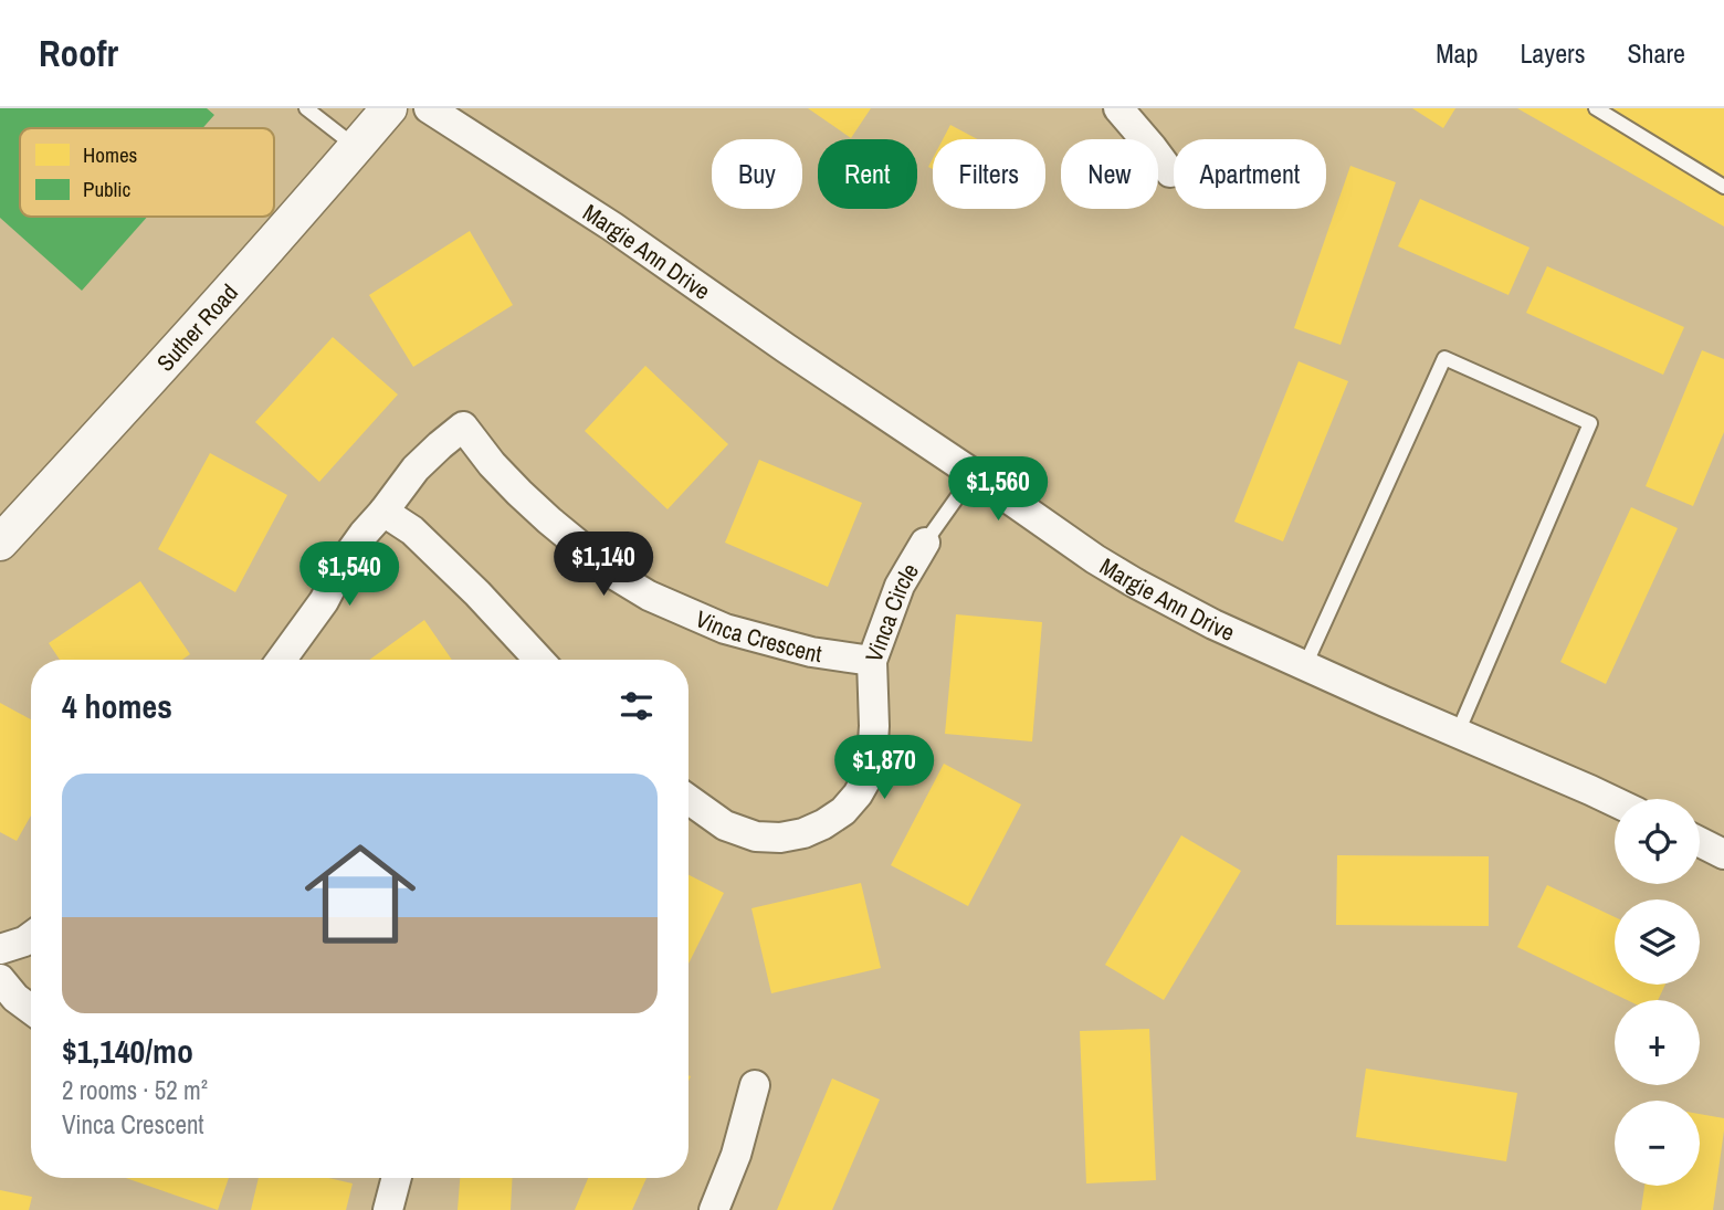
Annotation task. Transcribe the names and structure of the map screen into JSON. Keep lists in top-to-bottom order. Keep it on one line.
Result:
{"streets":{"street":["Margie Ann Drive","Suther Road","Vinca Circle","Vinca Crescent"]},"crossings":[["Margie Ann Drive","Vinca Circle"],["Vinca Circle","Vinca Crescent"]],"legend":["Homes","Public"],"page":{"header":"Roofr","nav":["Map","Layers","Share"],"chip":["Buy","Rent","Filters","New","Apartment"],"price":["$1,560","$1,140","$1,540","$1,870"],"heading":"4 homes","list":[{"name":"$1,140/mo","note":"2 rooms · 52 m² · Vinca Crescent"}],"map_buttons":["+","−"]}}
